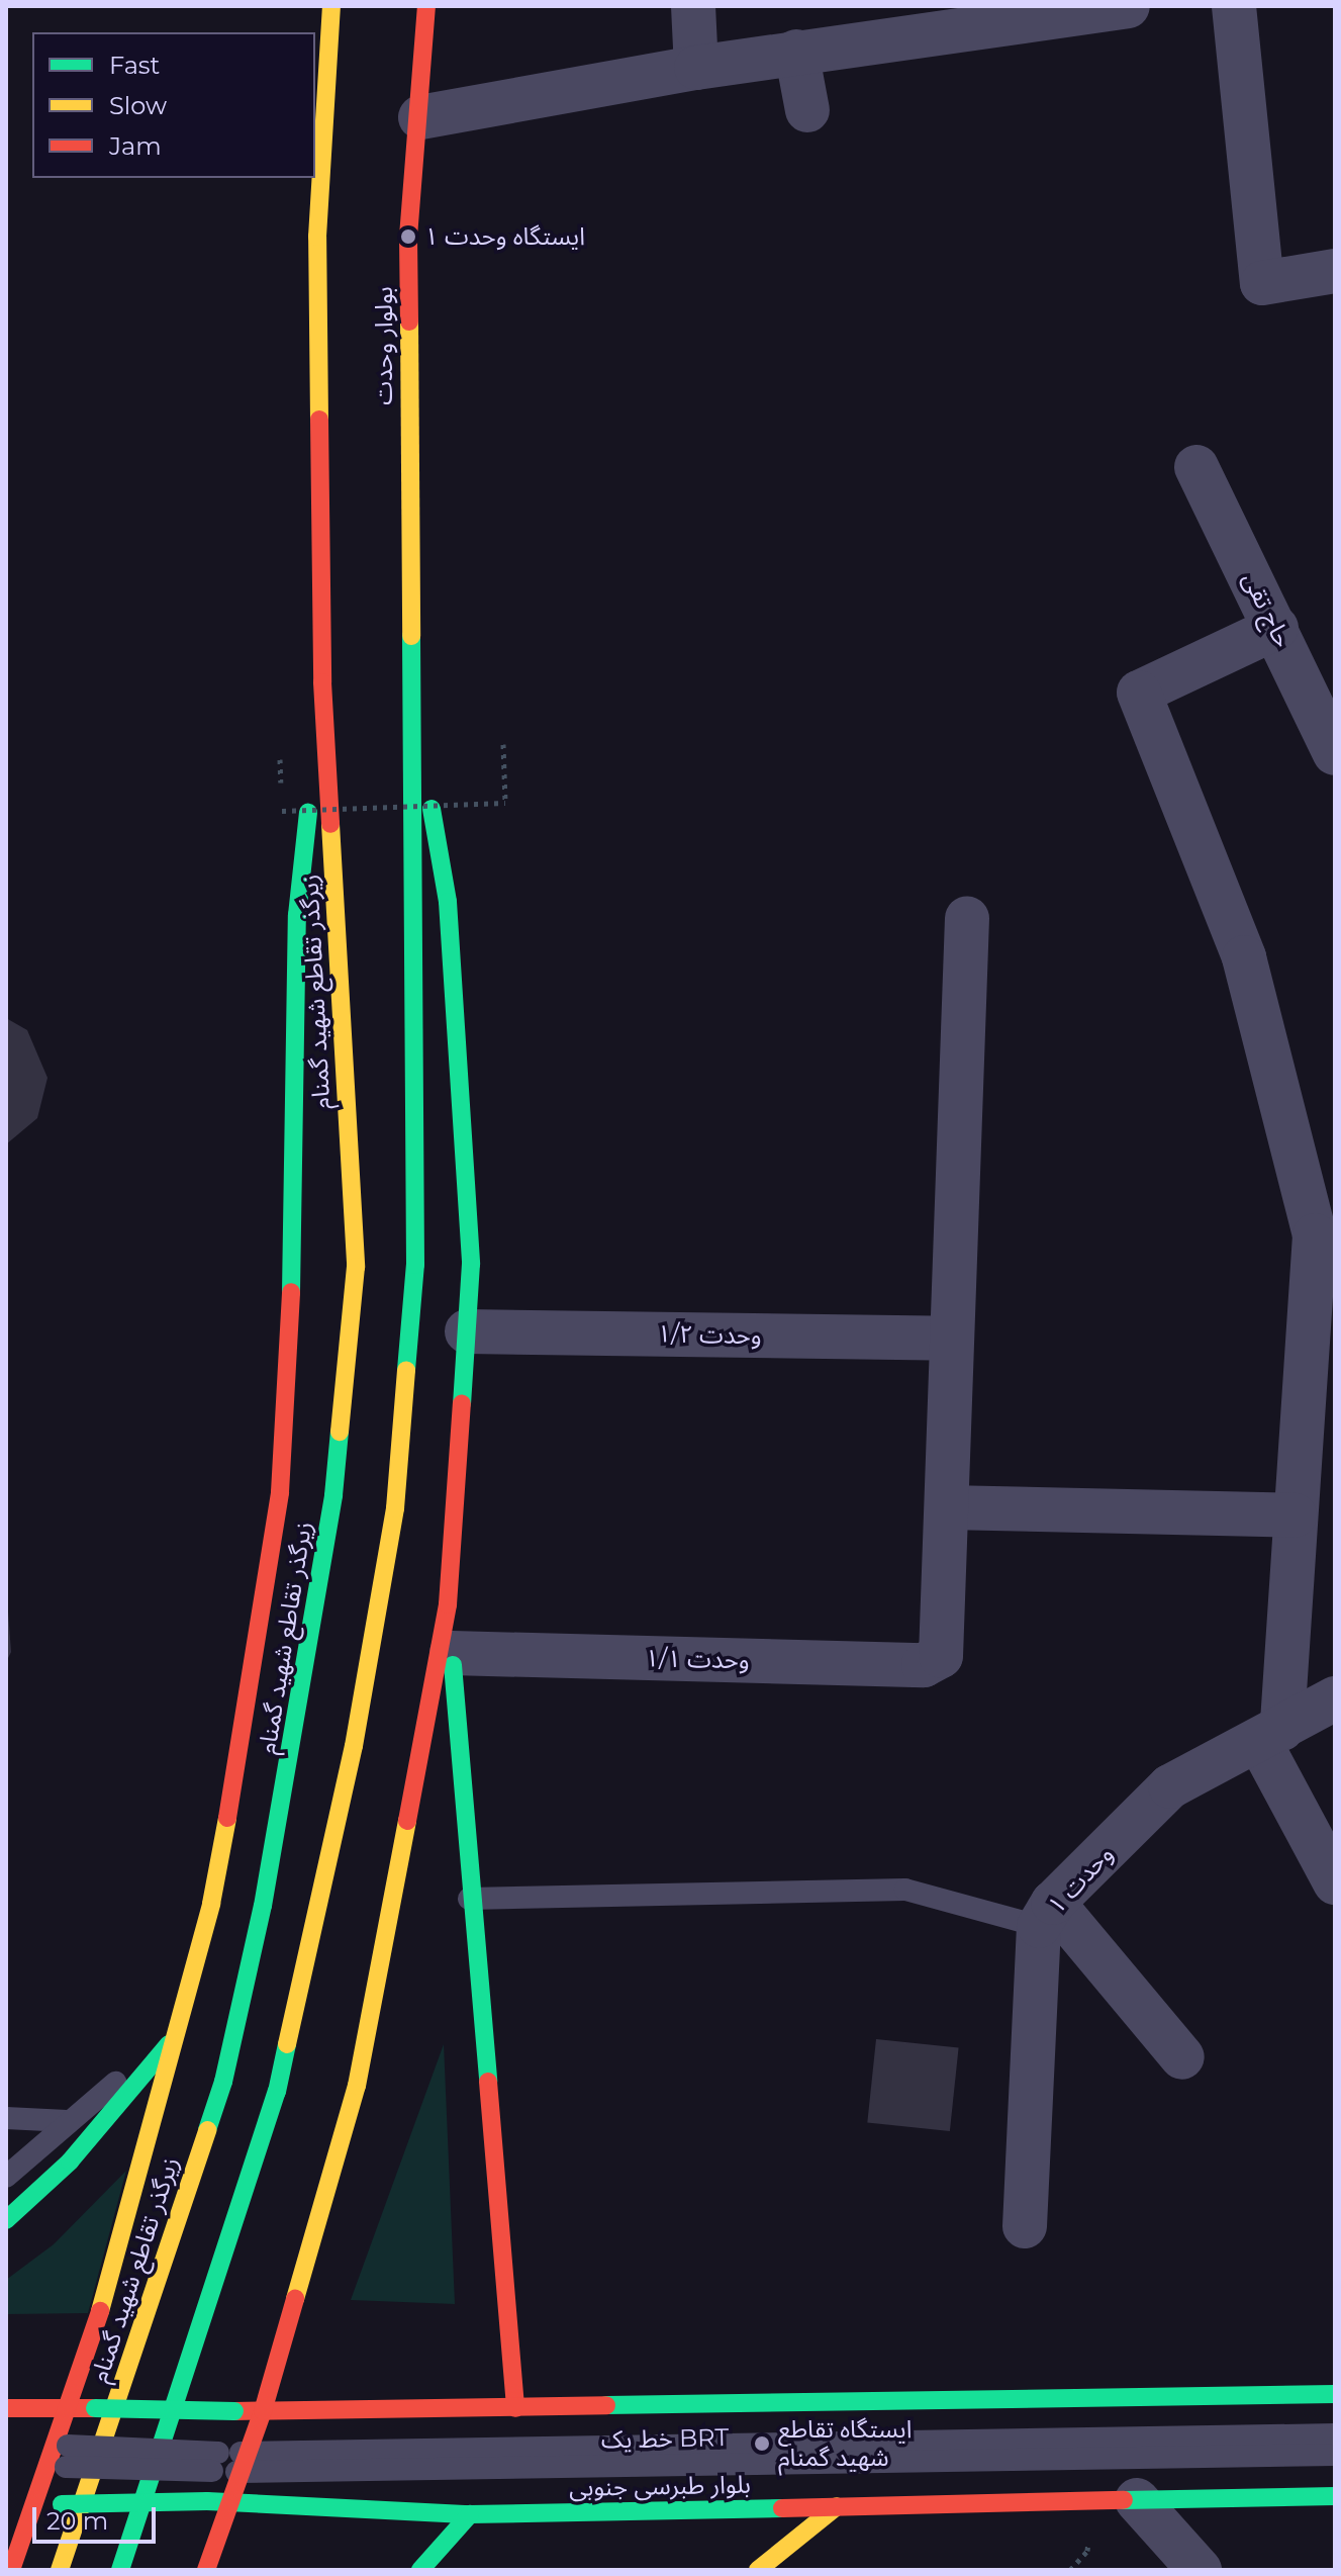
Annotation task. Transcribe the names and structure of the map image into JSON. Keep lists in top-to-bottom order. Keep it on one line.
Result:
{"streets":{"main road":["بولوار وحدت","زیرگذر تقاطع شهید گمنام","بلوار طبرسی جنوبی"],"street":["حاج تقی","وحدت ۱/۲","وحدت ۱/۱","وحدت ۱"],"lane":["خط یک BRT"]},"places":["ایستگاه وحدت ۱","ایستگاه تقاطع شهید گمنام"],"legend":["Fast","Slow","Jam"],"scale_bar":"20 m"}
